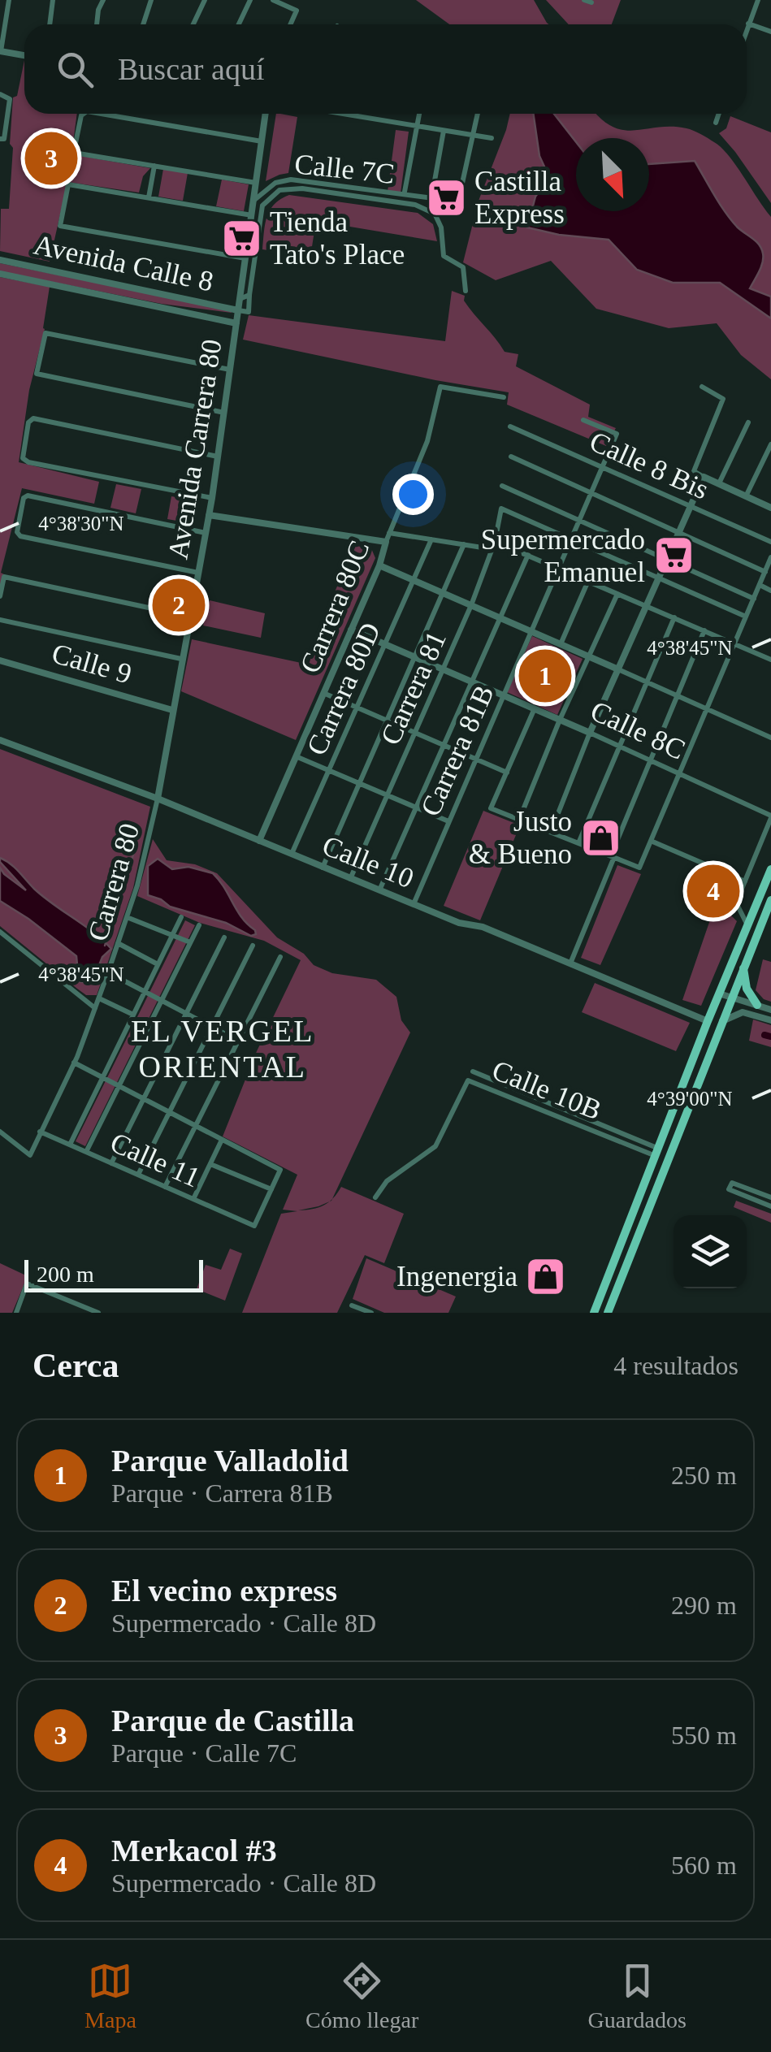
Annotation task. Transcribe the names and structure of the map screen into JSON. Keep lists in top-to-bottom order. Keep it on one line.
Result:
{"streets":{"street":["Calle 7C","Avenida Calle 8","Avenida Carrera 80","Calle 8 Bis","Carrera 80C","Calle 9","Carrera 81","Carrera 80D","Calle 8C","Carrera 81B","Calle 10","Carrera 80","Calle 10B","Calle 11"]},"crossings":[["Calle 7C","Avenida Carrera 80"],["Avenida Calle 8","Avenida Carrera 80"],["Avenida Carrera 80","Calle 9"],["Avenida Carrera 80","Calle 10"],["Avenida Carrera 80","Carrera 80"],["Calle 8 Bis","Carrera 81B"],["Carrera 80C","Calle 8C"],["Carrera 80C","Calle 10"],["Carrera 81","Calle 8C"],["Carrera 81","Carrera 81B"],["Carrera 81","Calle 10"],["Carrera 80D","Calle 8C"],["Carrera 80D","Calle 10"],["Calle 8C","Carrera 81B"],["Carrera 81B","Calle 10"],["Calle 10","Carrera 80"],["Carrera 80","Calle 11"]],"districts":["EL VERGEL ORIENTAL"],"places":{"supermarket":["Castilla Express","Tienda Tato's Place","Supermercado Emanuel"],"shop":["Justo & Bueno","Ingenergia"]},"scale_bar":"200 m","north":"bottom right","page":{"search":"Buscar aquí","pins":["3","2","1","4"],"scale":"200 m","heading":["Cerca","4 resultados"],"list":[{"mark":"1","name":"Parque Valladolid","note":"Parque · Carrera 81B","value":"250 m"},{"mark":"2","name":"El vecino express","note":"Supermercado · Calle 8D","value":"290 m"},{"mark":"3","name":"Parque de Castilla","note":"Parque · Calle 7C","value":"550 m"},{"mark":"4","name":"Merkacol #3","note":"Supermercado · Calle 8D","value":"560 m"}],"nav":["Mapa","Cómo llegar","Guardados"]},"coordinates":["4°38'30\"N","4°38'45\"N","4°39'00\"N"]}
